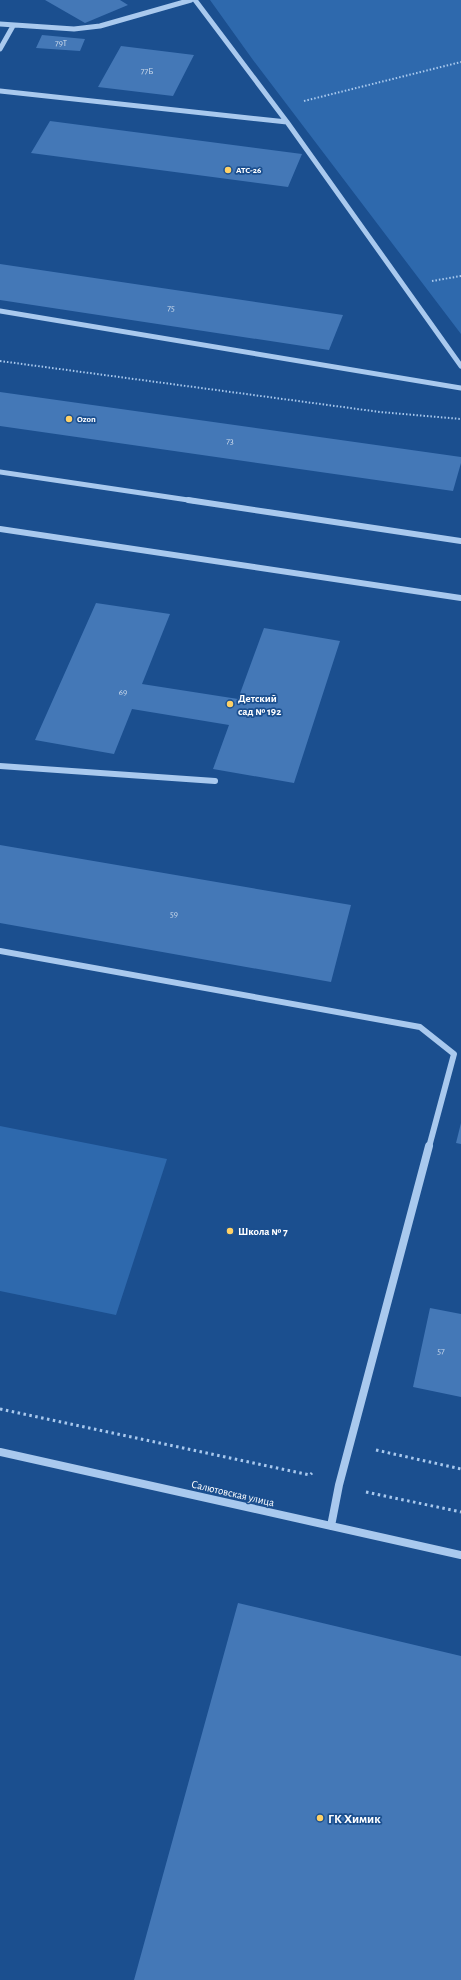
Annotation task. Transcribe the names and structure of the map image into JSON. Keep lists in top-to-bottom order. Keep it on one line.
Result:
{"streets":{"street":["Салютовская улица"]},"places":["АТС-26","Ozon","Детский сад № 192","Школа № 7","ГК Химик"],"house_numbers":["79Т","77Б","75","73","69","59","57"]}
